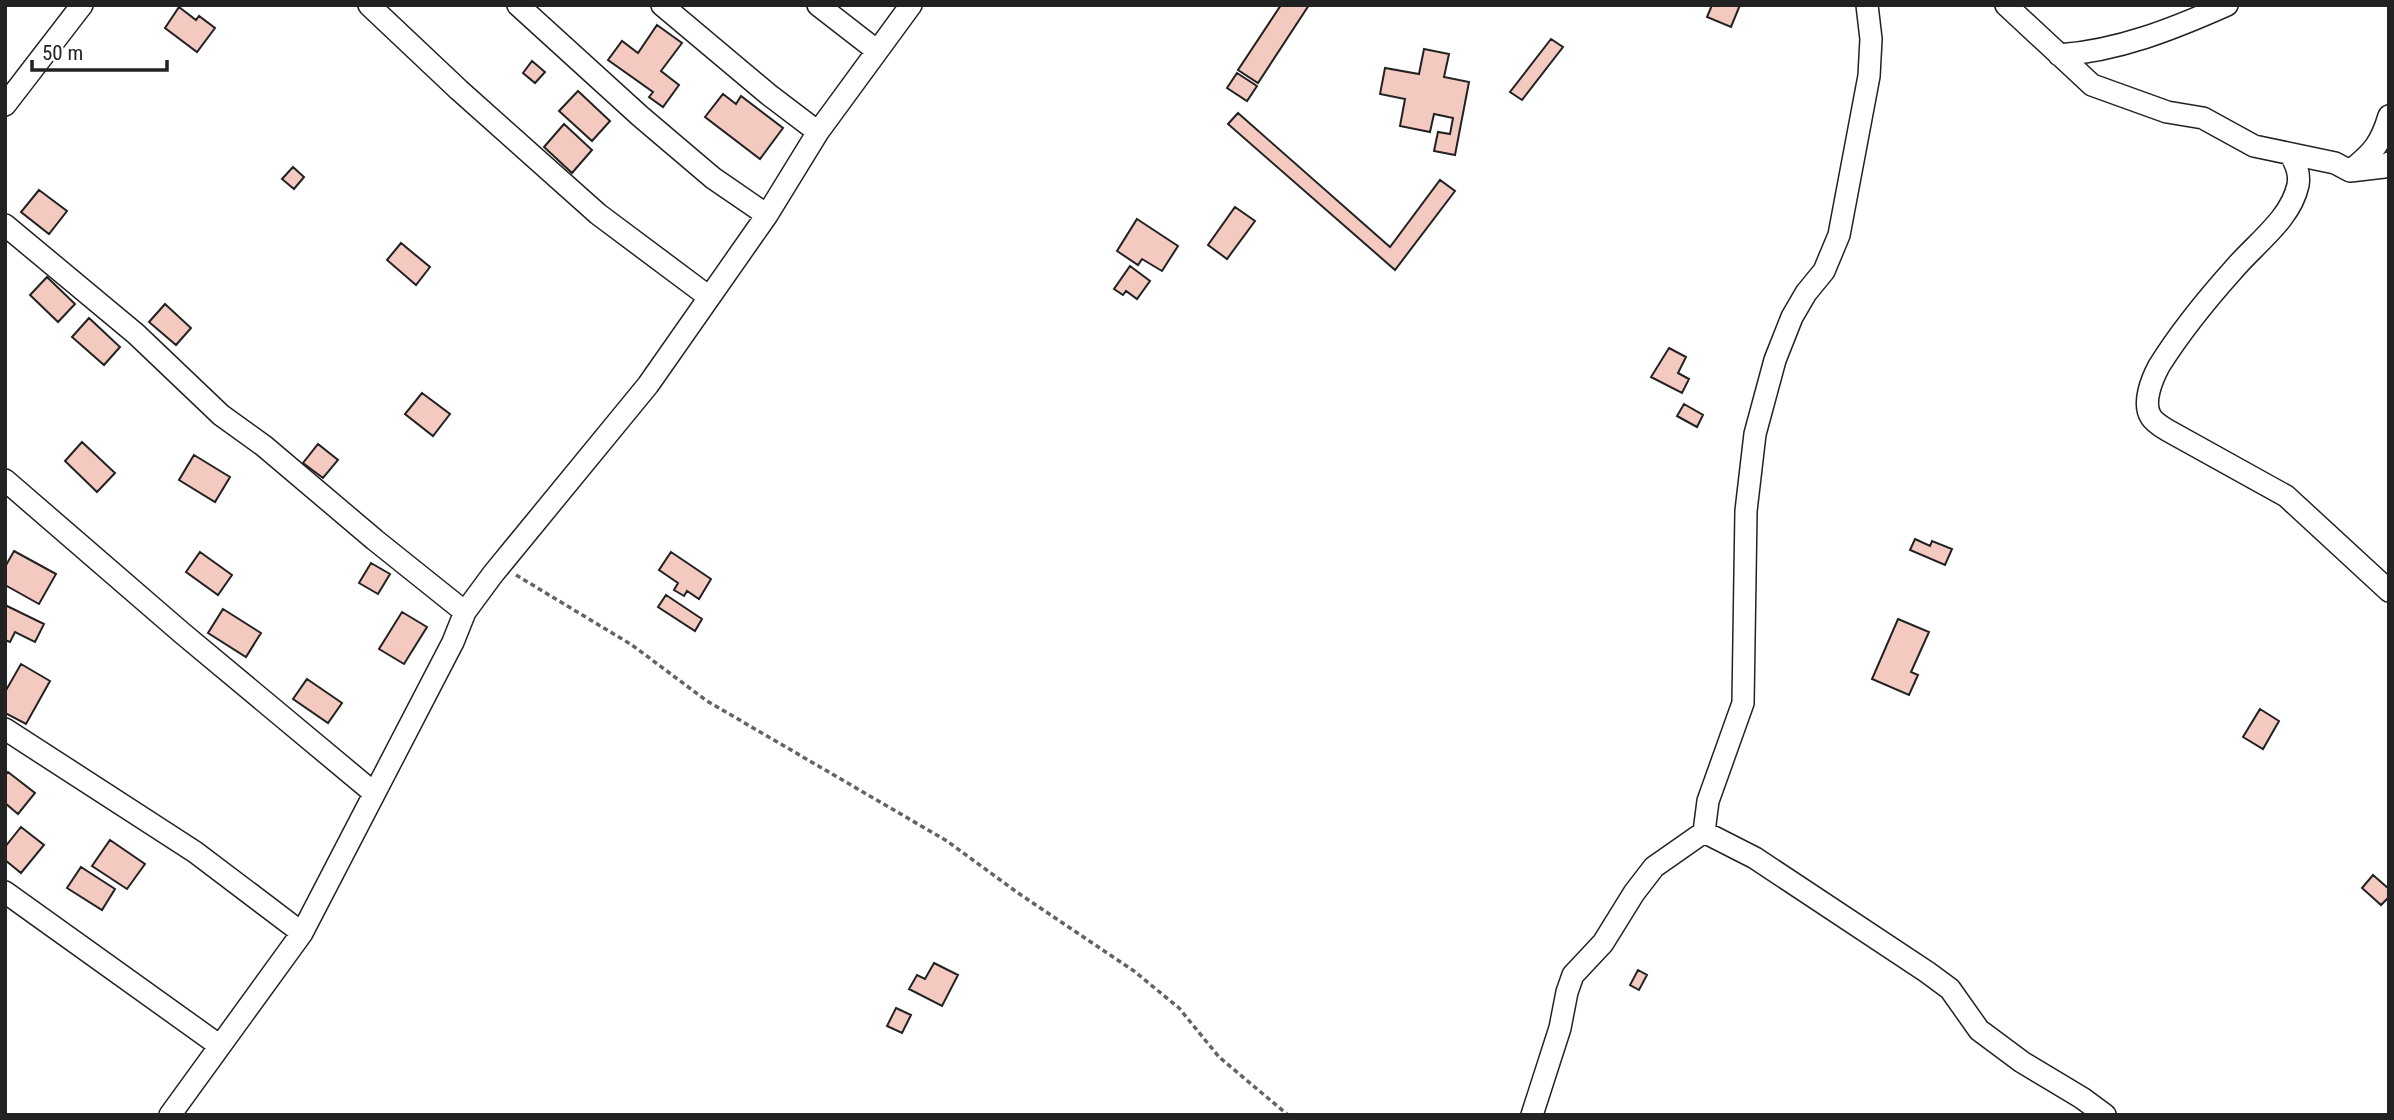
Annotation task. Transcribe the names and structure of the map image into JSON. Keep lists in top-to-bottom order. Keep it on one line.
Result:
{"scale_bar":"50 m"}
